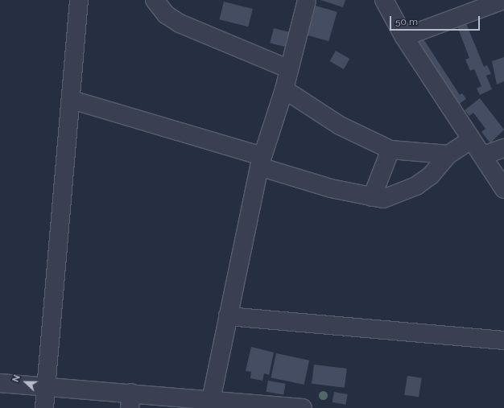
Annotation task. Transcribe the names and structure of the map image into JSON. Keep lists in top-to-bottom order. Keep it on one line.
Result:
{"scale_bar":"50 m","north":"left"}
